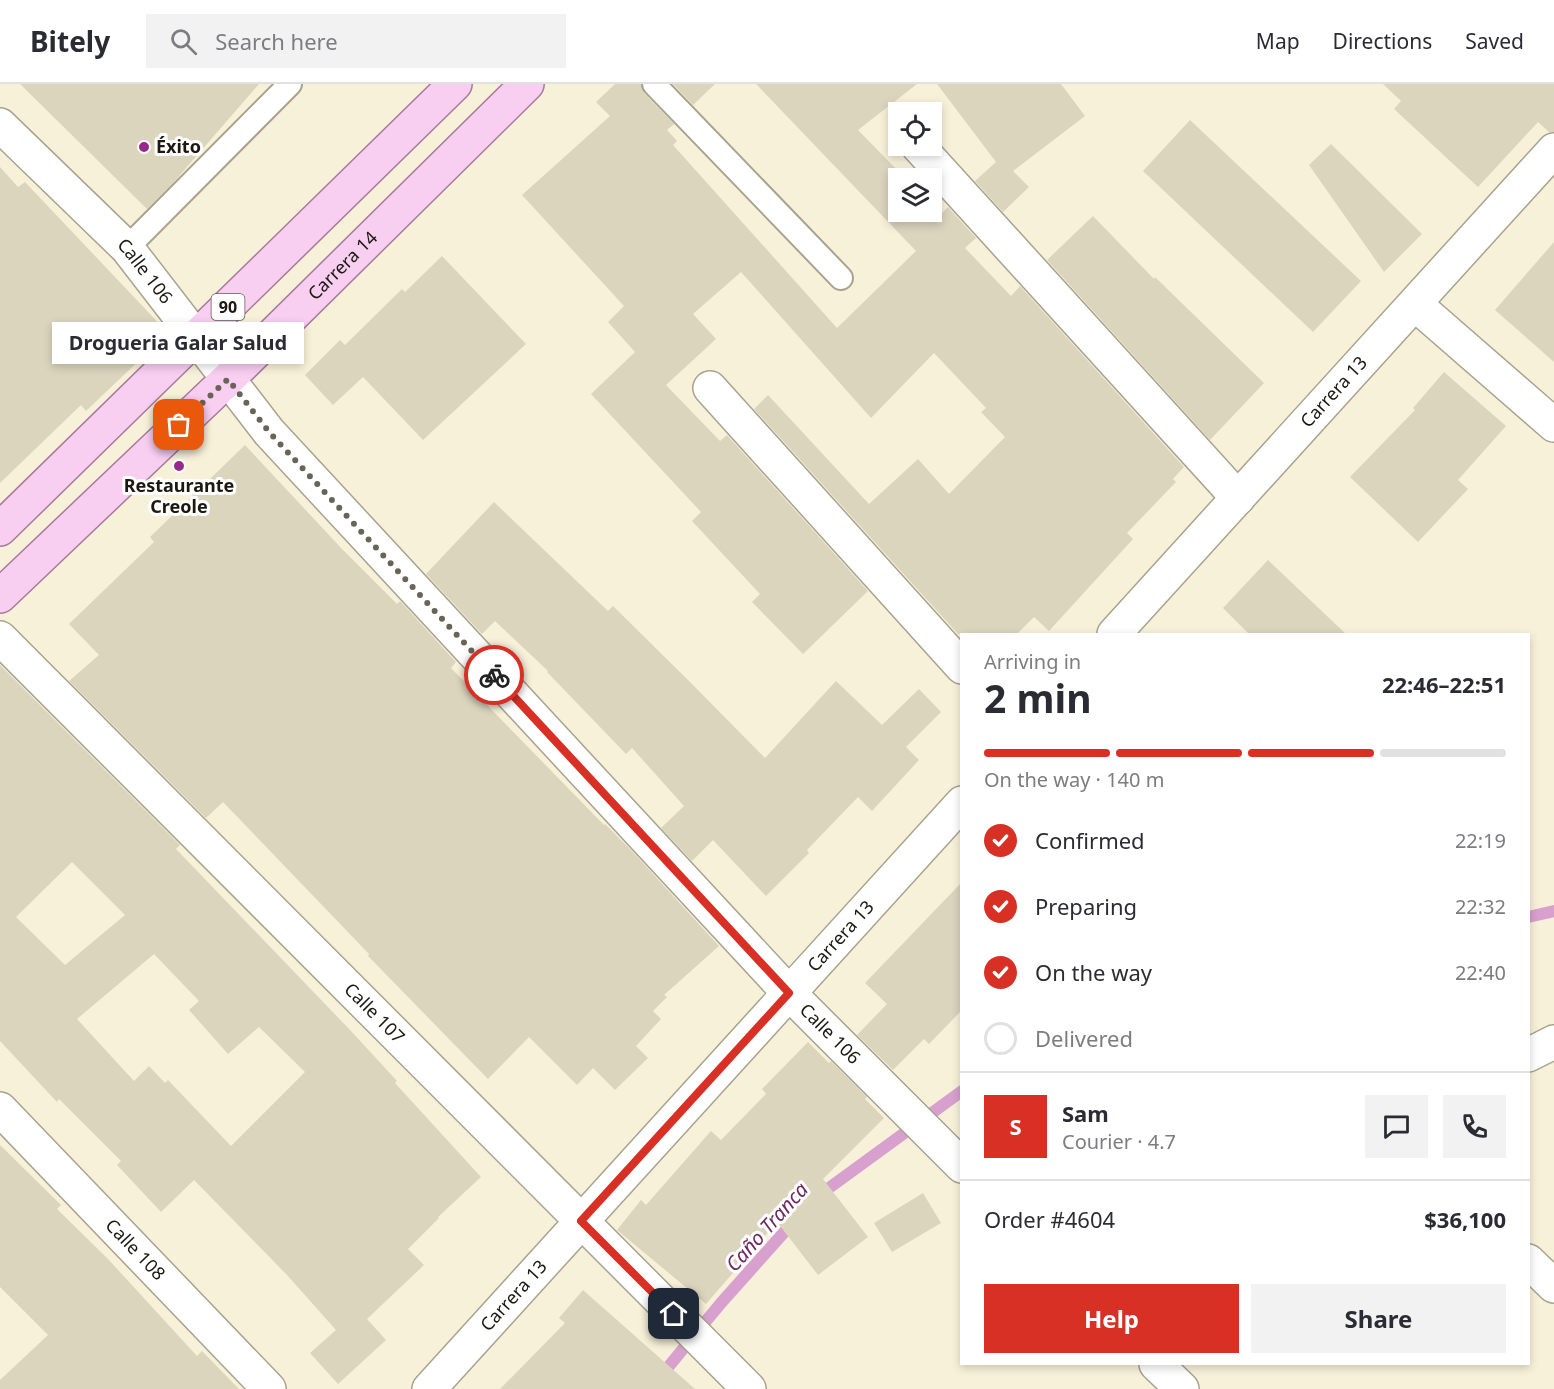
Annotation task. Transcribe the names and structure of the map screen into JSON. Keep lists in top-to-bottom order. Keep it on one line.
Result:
{"streets":{"main road":["Carrera 14","90"],"street":["Calle 106","Carrera 13","Calle 107","Calle 108"]},"crossings":[["Carrera 14","Calle 106"],["Calle 106","90"],["Calle 106","Carrera 13"],["Carrera 13","Calle 107"]],"water":["Caño Tranca"],"places":["Éxito","Drogueria Galar Salud","Restaurante Creole"],"page":{"header":"Bitely","search":"Search here","nav":["Map","Directions","Saved"],"bubble":"Drogueria Galar Salud","heading":["2 min","Arriving in","22:46–22:51"],"panel":["Sam","Courier · 4.7","Order #4604","$36,100"],"bar":"On the way · 140 m","list":[["Confirmed","22:19"],["Preparing","22:32"],["On the way","22:40"],"Delivered"],"round":"S","buttons":["Help","Share"]}}
